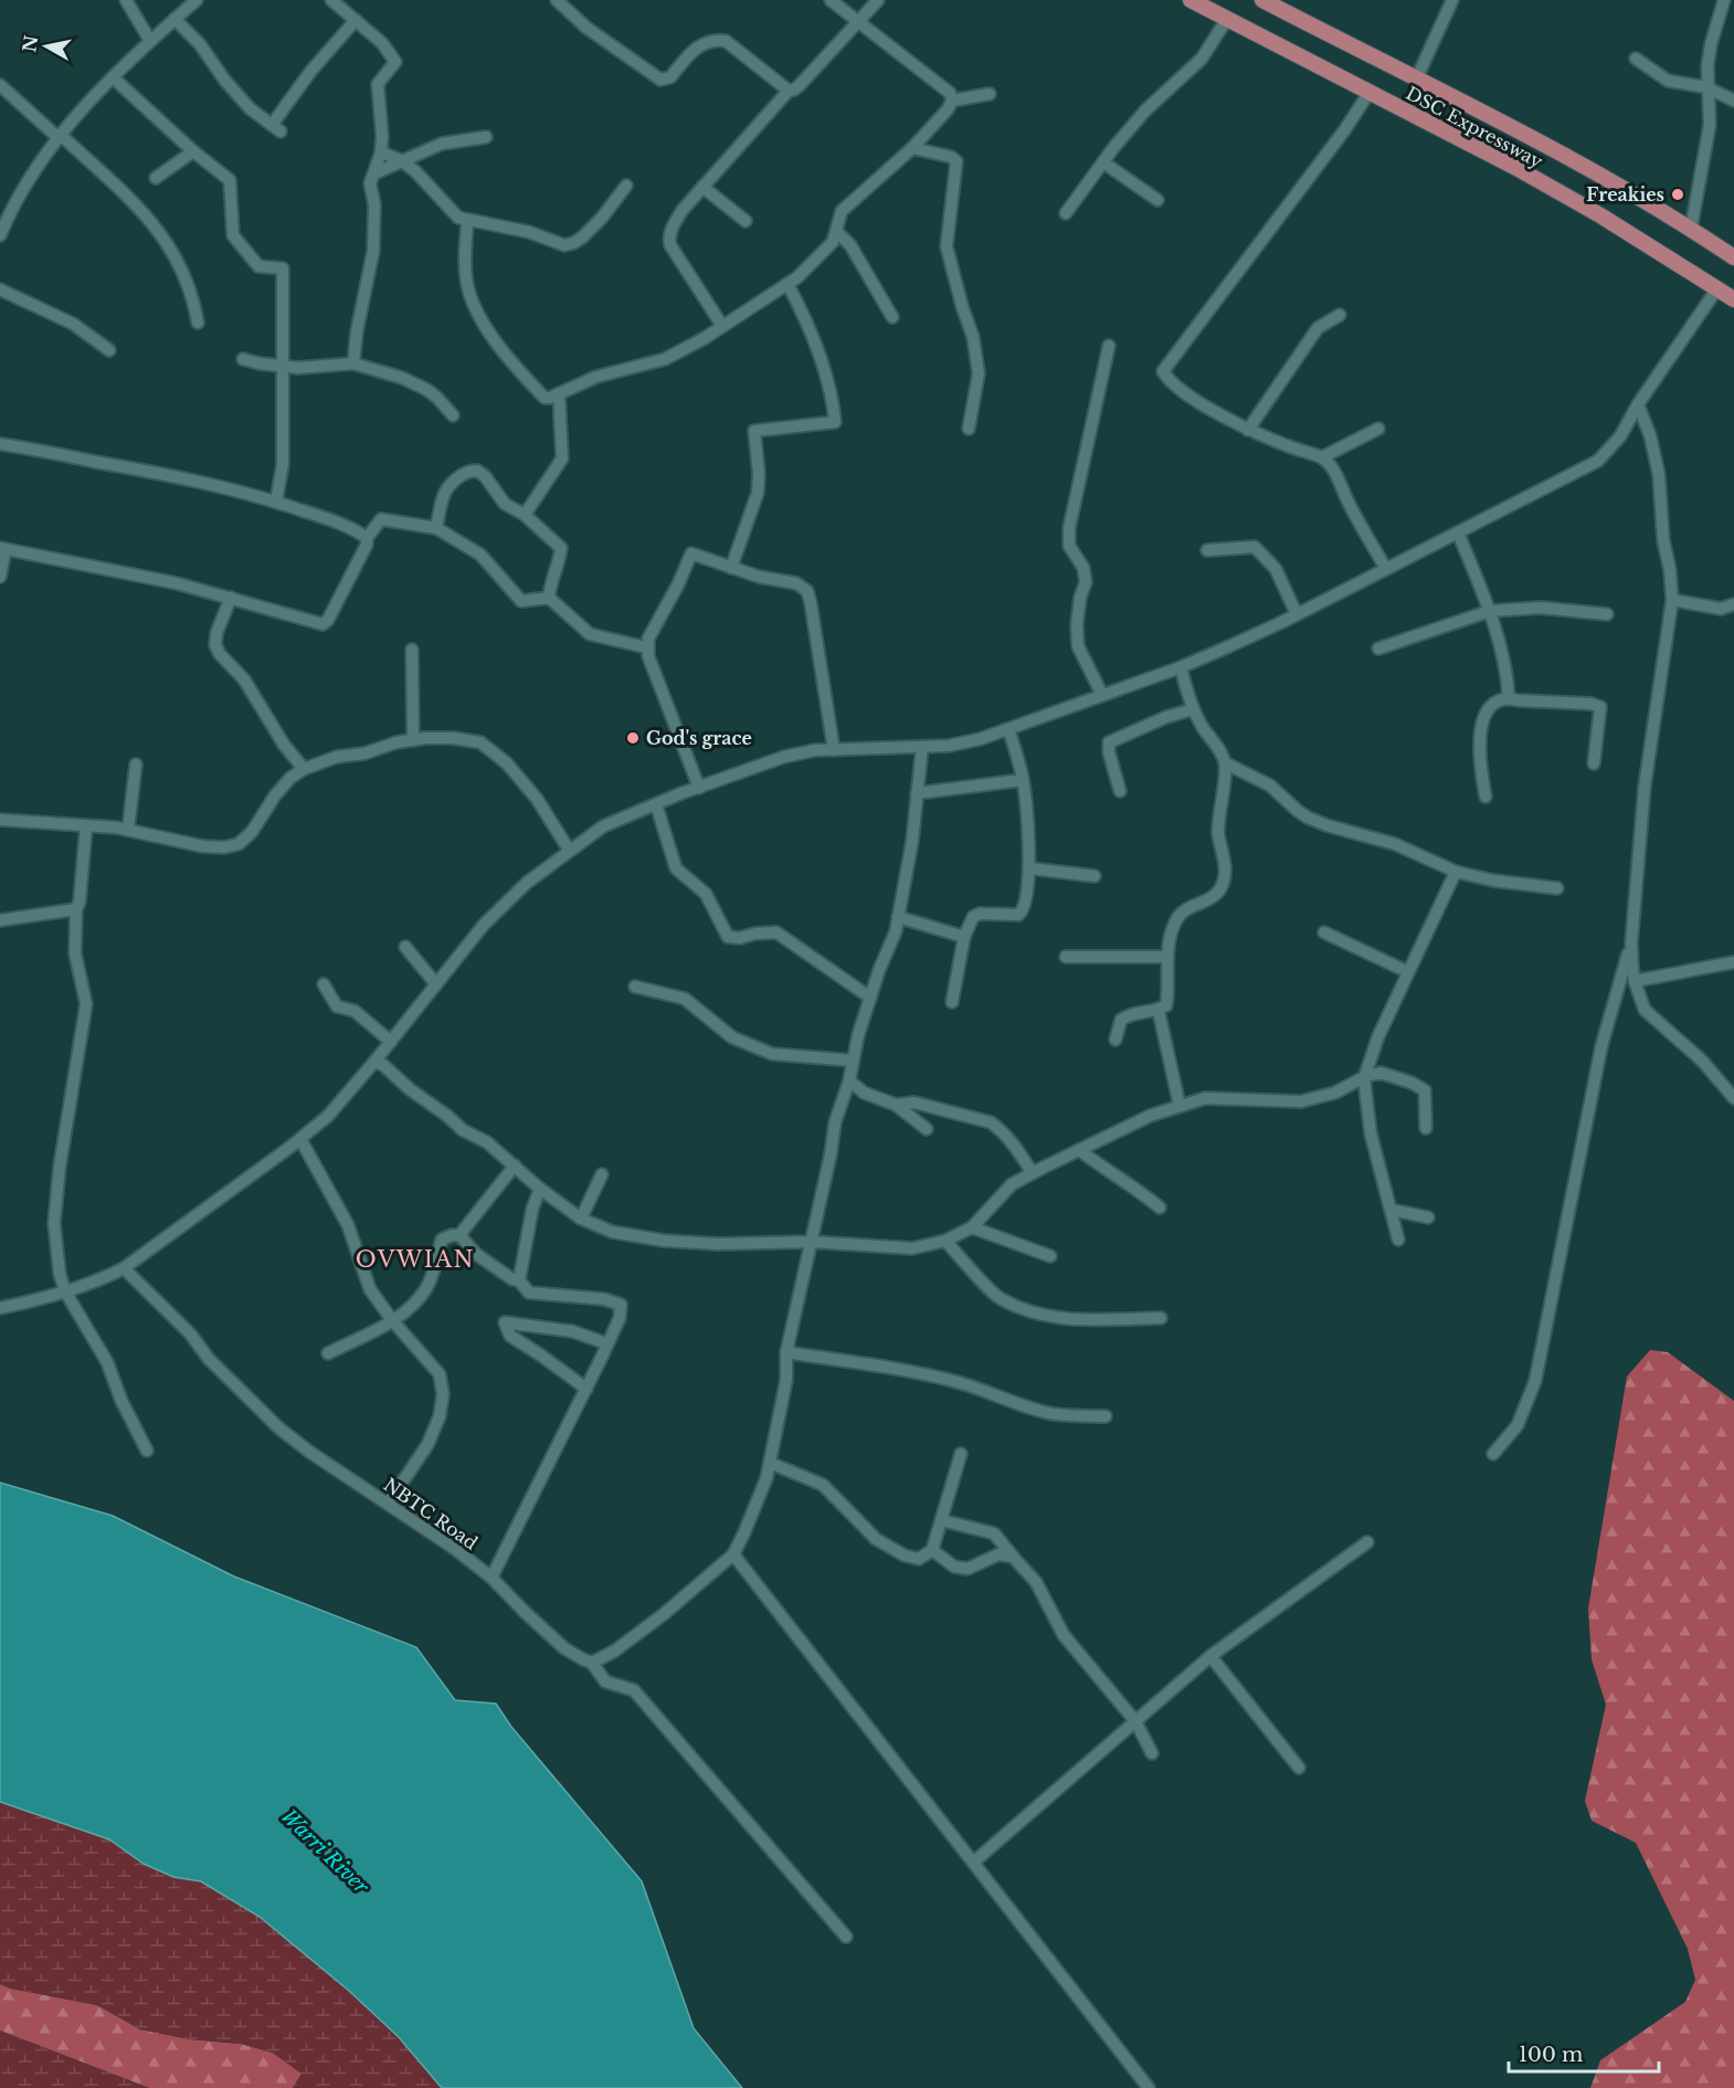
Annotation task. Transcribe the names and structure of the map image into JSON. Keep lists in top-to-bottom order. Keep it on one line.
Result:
{"streets":{"main road":["DSC Expressway"],"street":["NBTC Road"]},"districts":["OVWIAN"],"water":["Warri River"],"places":["Freakies","God's grace"],"scale_bar":"100 m","north":"left"}
